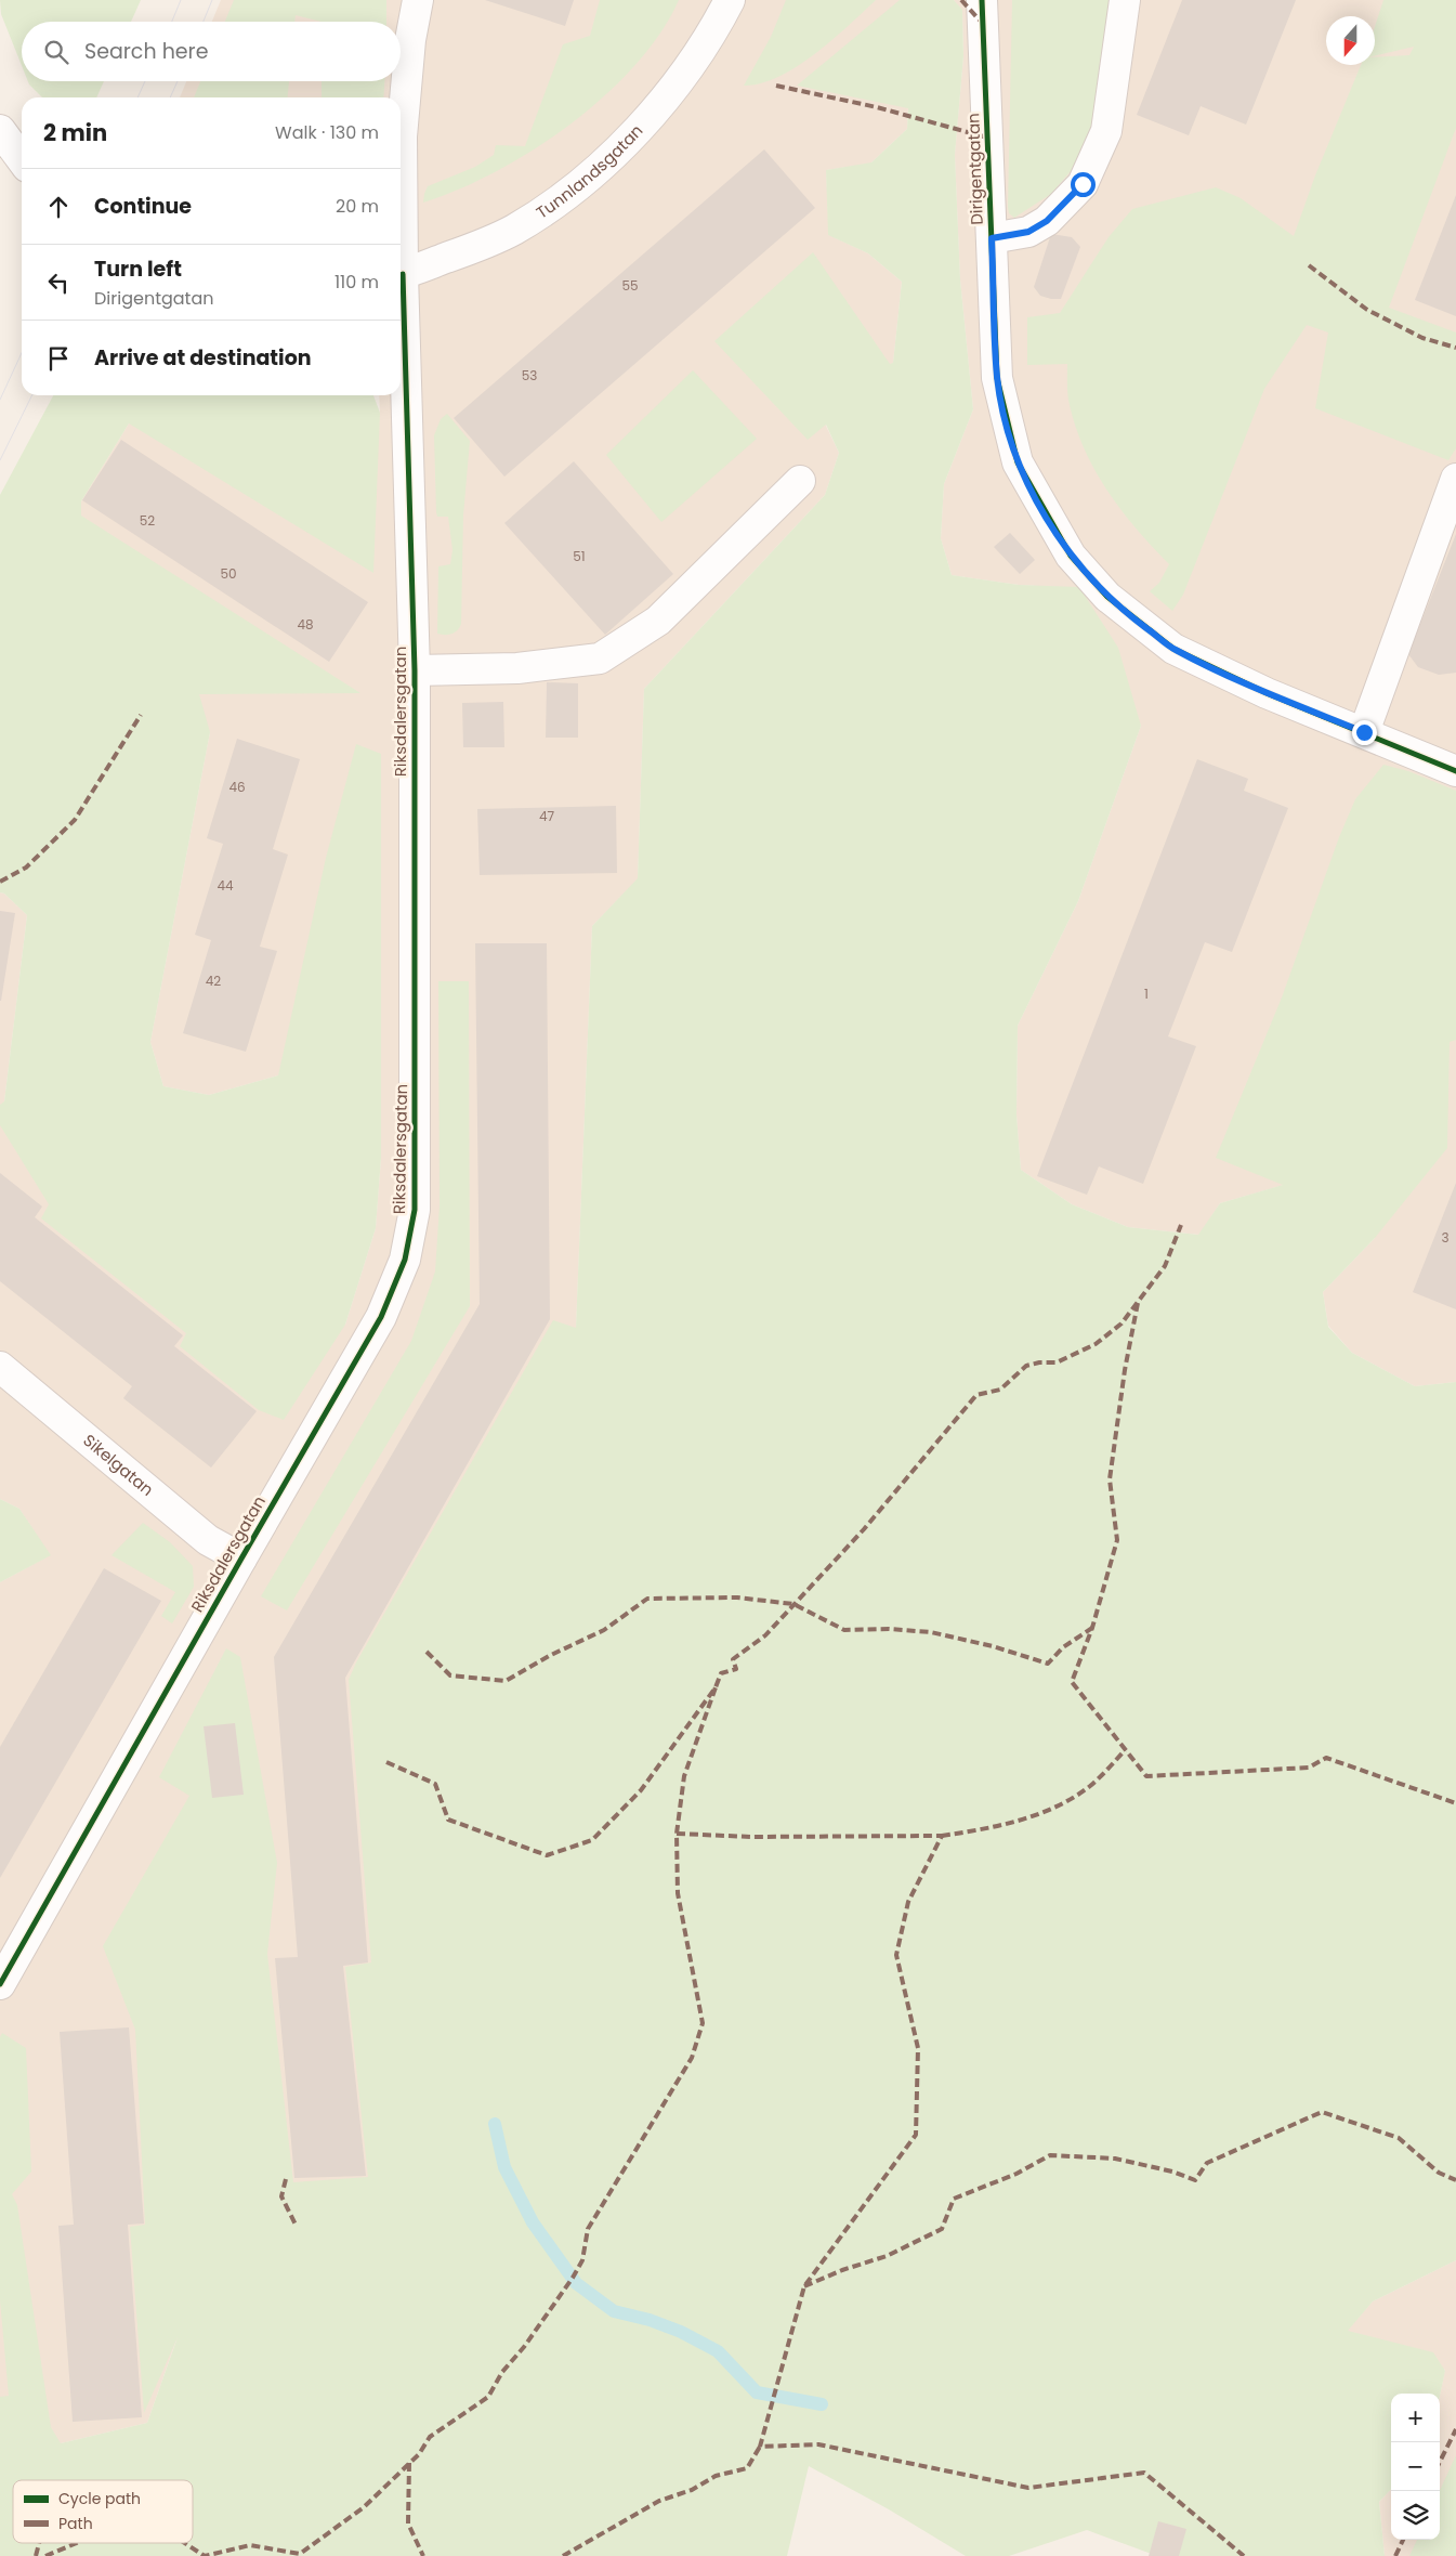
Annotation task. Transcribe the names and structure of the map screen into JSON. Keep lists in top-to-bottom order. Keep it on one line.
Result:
{"streets":{"street":["Dirigentgatan","Tunnlandsgatan","Riksdalersgatan","Sikelgatan"]},"crossings":[["Riksdalersgatan","Sikelgatan"]],"house_numbers":["55","53","52","51","50","48","46","47","44","42","1","3"],"legend":["Cycle path","Path"],"north":"bottom","page":{"search":"Search here","heading":["2 min","Walk · 130 m"],"list":[["Continue","20 m"],["Turn left","Dirigentgatan","110 m"],"Arrive at destination"],"map_buttons":["+","−"]}}
